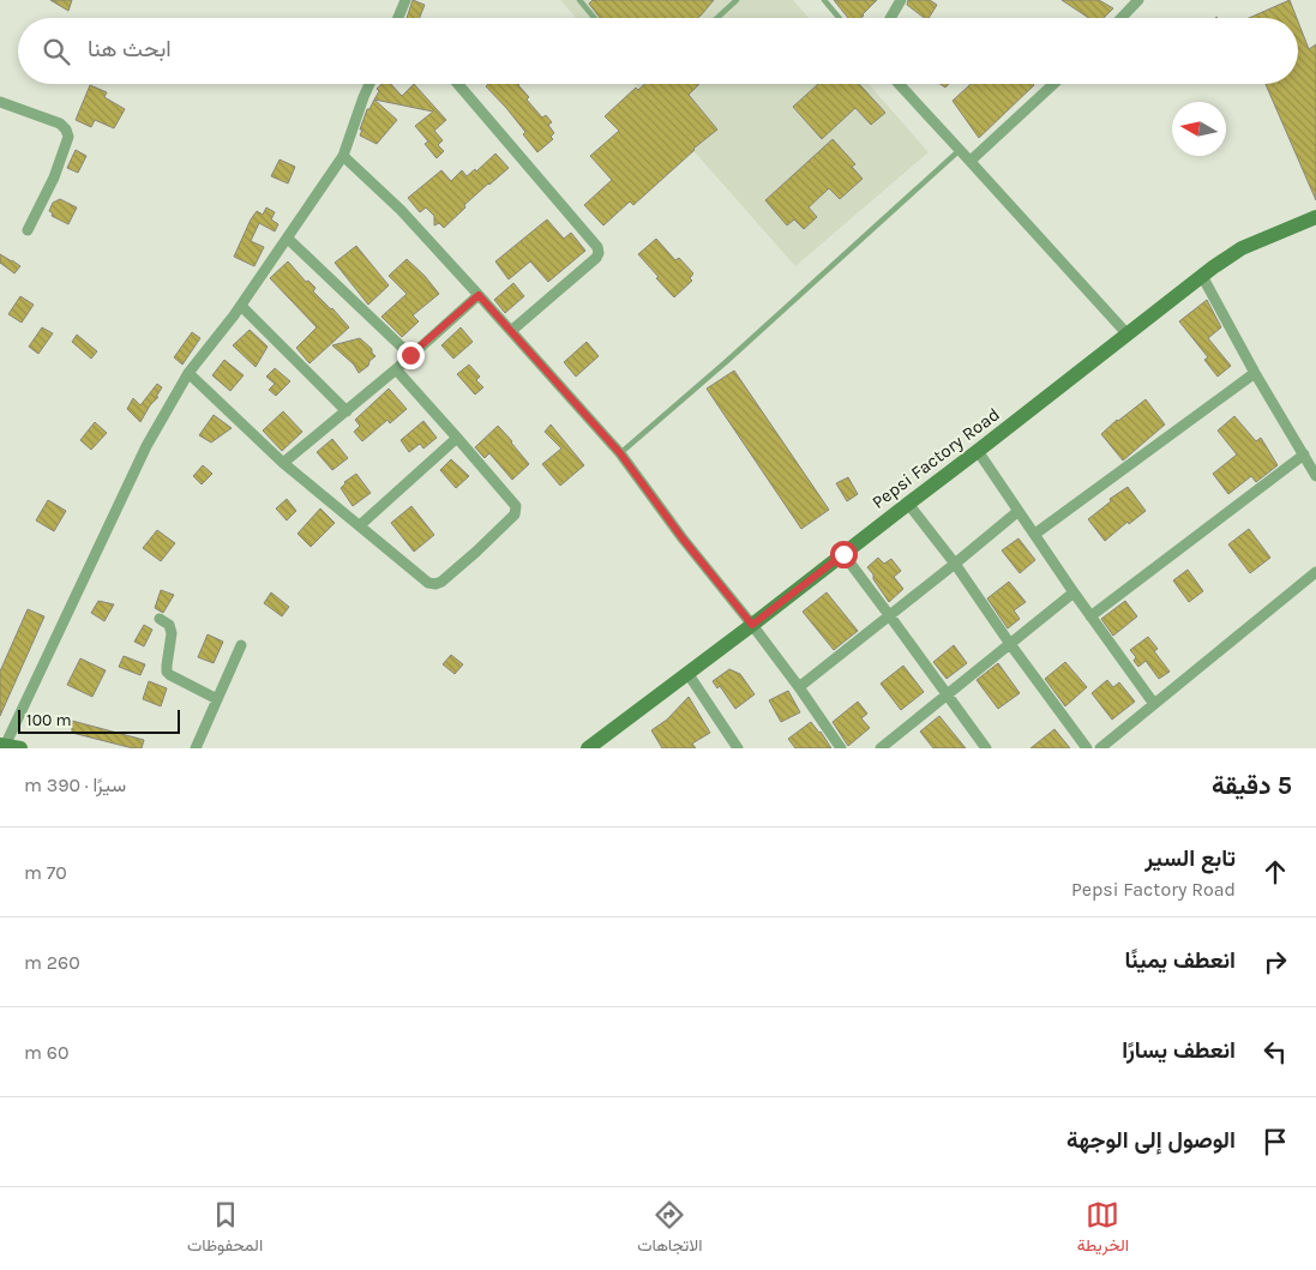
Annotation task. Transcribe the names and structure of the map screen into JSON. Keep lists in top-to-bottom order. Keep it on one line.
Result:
{"streets":{"main road":["Pepsi Factory Road"]},"scale_bar":"100 m","north":"left","page":{"search":"ابحث هنا","scale":"100 m","heading":["5 دقيقة","سيرًا · 390 m"],"list":[["تابع السير","Pepsi Factory Road","70 m"],["انعطف يمينًا","260 m"],["انعطف يسارًا","60 m"],"الوصول إلى الوجهة"],"nav":["الخريطة","الاتجاهات","المحفوظات"]}}
